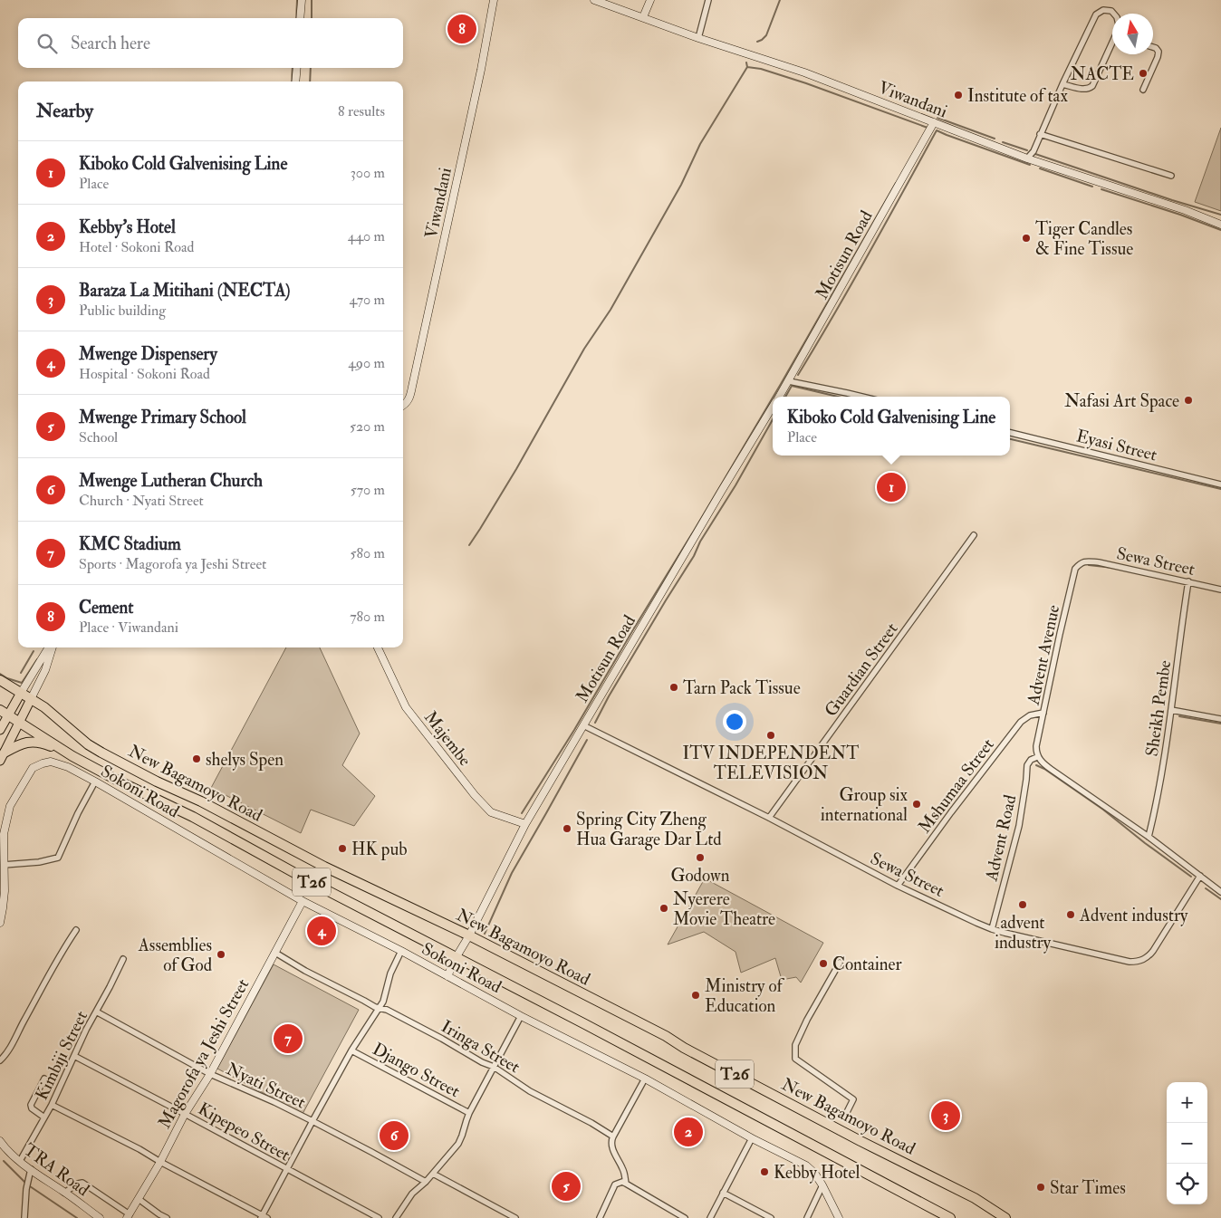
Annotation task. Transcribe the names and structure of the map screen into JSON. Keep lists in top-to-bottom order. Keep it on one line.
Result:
{"streets":{"highway":["New Bagamoyo Road","T26"],"street":["Viwandani","Motisun Road","Eyasi Street","Sewa Street","Advent Avenue","Guardian Street","Sheikh Pembe","Majembe","Mshumaa Street","Sokoni Road","Advent Road","Iringa Street","Magorofa ya Jeshi Street","Kimbiji Street","Django Street","Nyati Street","Kipepeo Street","TRA Road"]},"crossings":[["Viwandani","Motisun Road"],["Motisun Road","Sewa Street"],["Motisun Road","Majembe"],["Motisun Road","New Bagamoyo Road"],["Motisun Road","Sokoni Road"],["Sewa Street","Advent Avenue"],["Sewa Street","Guardian Street"],["Sewa Street","Sheikh Pembe"],["Sewa Street","Mshumaa Street"],["Sewa Street","Advent Road"],["Advent Avenue","Mshumaa Street"],["Advent Avenue","Advent Road"],["New Bagamoyo Road","T26"],["Sokoni Road","Magorofa ya Jeshi Street"],["Iringa Street","Magorofa ya Jeshi Street"],["Magorofa ya Jeshi Street","Nyati Street"],["Magorofa ya Jeshi Street","Kipepeo Street"],["Kimbiji Street","Nyati Street"],["Kimbiji Street","Kipepeo Street"],["Kimbiji Street","TRA Road"]],"places":["NACTE","Institute of tax","Tiger Candles & Fine Tissue","Nafasi Art Space","Tarn Pack Tissue","ITV INDEPENDENT TELEVISION","shelys Spen","Group six international","Spring City Zheng Hua Garage Dar Ltd","HK pub","Godown","advent industry","Nyerere Movie Theatre","Advent industry","Assemblies of God","Container","Ministry of Education","Kebby Hotel","Star Times"],"north":"top","page":{"pins":["8","1","4","7","3","2","6","5"],"search":"Search here","heading":["Nearby","8 results"],"list":[{"mark":"1","name":"Kiboko Cold Galvenising Line","note":"Place","value":"300 m"},{"mark":"2","name":"Kebby's Hotel","note":"Hotel · Sokoni Road","value":"440 m"},{"mark":"3","name":"Baraza La Mitihani (NECTA)","note":"Public building","value":"470 m"},{"mark":"4","name":"Mwenge Dispensery","note":"Hospital · Sokoni Road","value":"490 m"},{"mark":"5","name":"Mwenge Primary School","note":"School","value":"520 m"},{"mark":"6","name":"Mwenge Lutheran Church","note":"Church · Nyati Street","value":"570 m"},{"mark":"7","name":"KMC Stadium","note":"Sports · Magorofa ya Jeshi Street","value":"580 m"},{"mark":"8","name":"Cement","note":"Place · Viwandani","value":"780 m"}],"popup":["Kiboko Cold Galvenising Line","Place"],"map_buttons":["+","−"]}}
